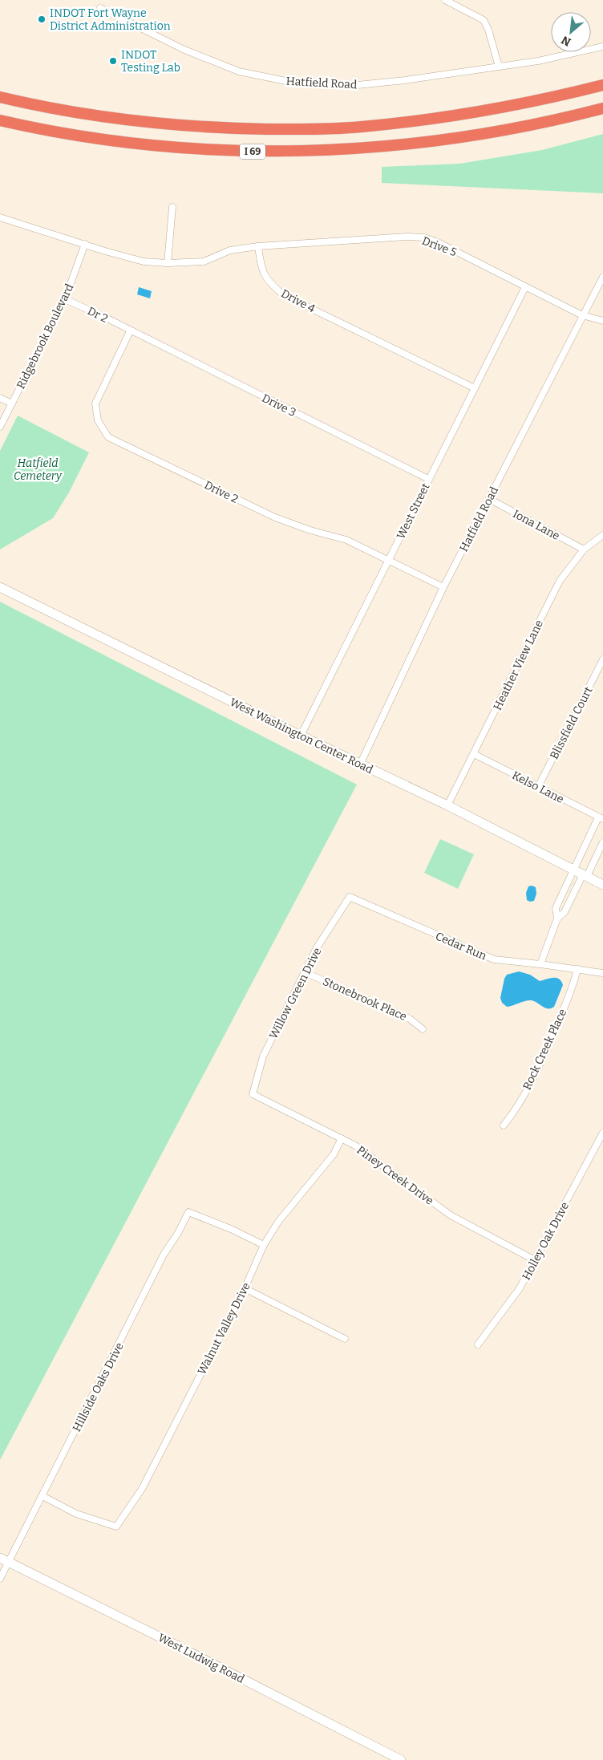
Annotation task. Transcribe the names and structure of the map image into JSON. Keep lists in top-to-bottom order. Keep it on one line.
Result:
{"streets":{"highway":["I 69"],"main road":["West Washington Center Road","West Ludwig Road"],"street":["Hatfield Road","Drive 5","Drive 4","Dr 2","Ridgebrook Boulevard","Drive 3","Drive 2","West Street","Iona Lane","Heather View Lane","Blissfield Court","Kelso Lane","Cedar Run","Willow Green Drive","Stonebrook Place","Rock Creek Place","Piney Creek Drive","Holley Oak Drive","Walnut Valley Drive","Hillside Oaks Drive"]},"crossings":[["Hatfield Road","Drive 5"],["Hatfield Road","Drive 2"],["Hatfield Road","Iona Lane"],["Hatfield Road","West Washington Center Road"],["Drive 5","Drive 4"],["Drive 5","West Street"],["Drive 4","West Street"],["Dr 2","Ridgebrook Boulevard"],["Dr 2","Drive 3"],["Dr 2","Drive 2"],["Drive 3","Drive 2"],["Drive 3","West Street"],["Drive 2","West Street"],["West Street","West Washington Center Road"],["Iona Lane","Heather View Lane"],["Heather View Lane","West Washington Center Road"],["Heather View Lane","Kelso Lane"],["Blissfield Court","Kelso Lane"],["Cedar Run","Willow Green Drive"],["Cedar Run","Rock Creek Place"],["Willow Green Drive","Stonebrook Place"],["Willow Green Drive","Piney Creek Drive"],["Piney Creek Drive","Holley Oak Drive"],["Piney Creek Drive","Walnut Valley Drive"],["Walnut Valley Drive","Hillside Oaks Drive"],["Hillside Oaks Drive","West Ludwig Road"]],"parks":["Hatfield Cemetery"],"places":["INDOT Fort Wayne District Administration","INDOT Testing Lab"],"north":"bottom left"}
